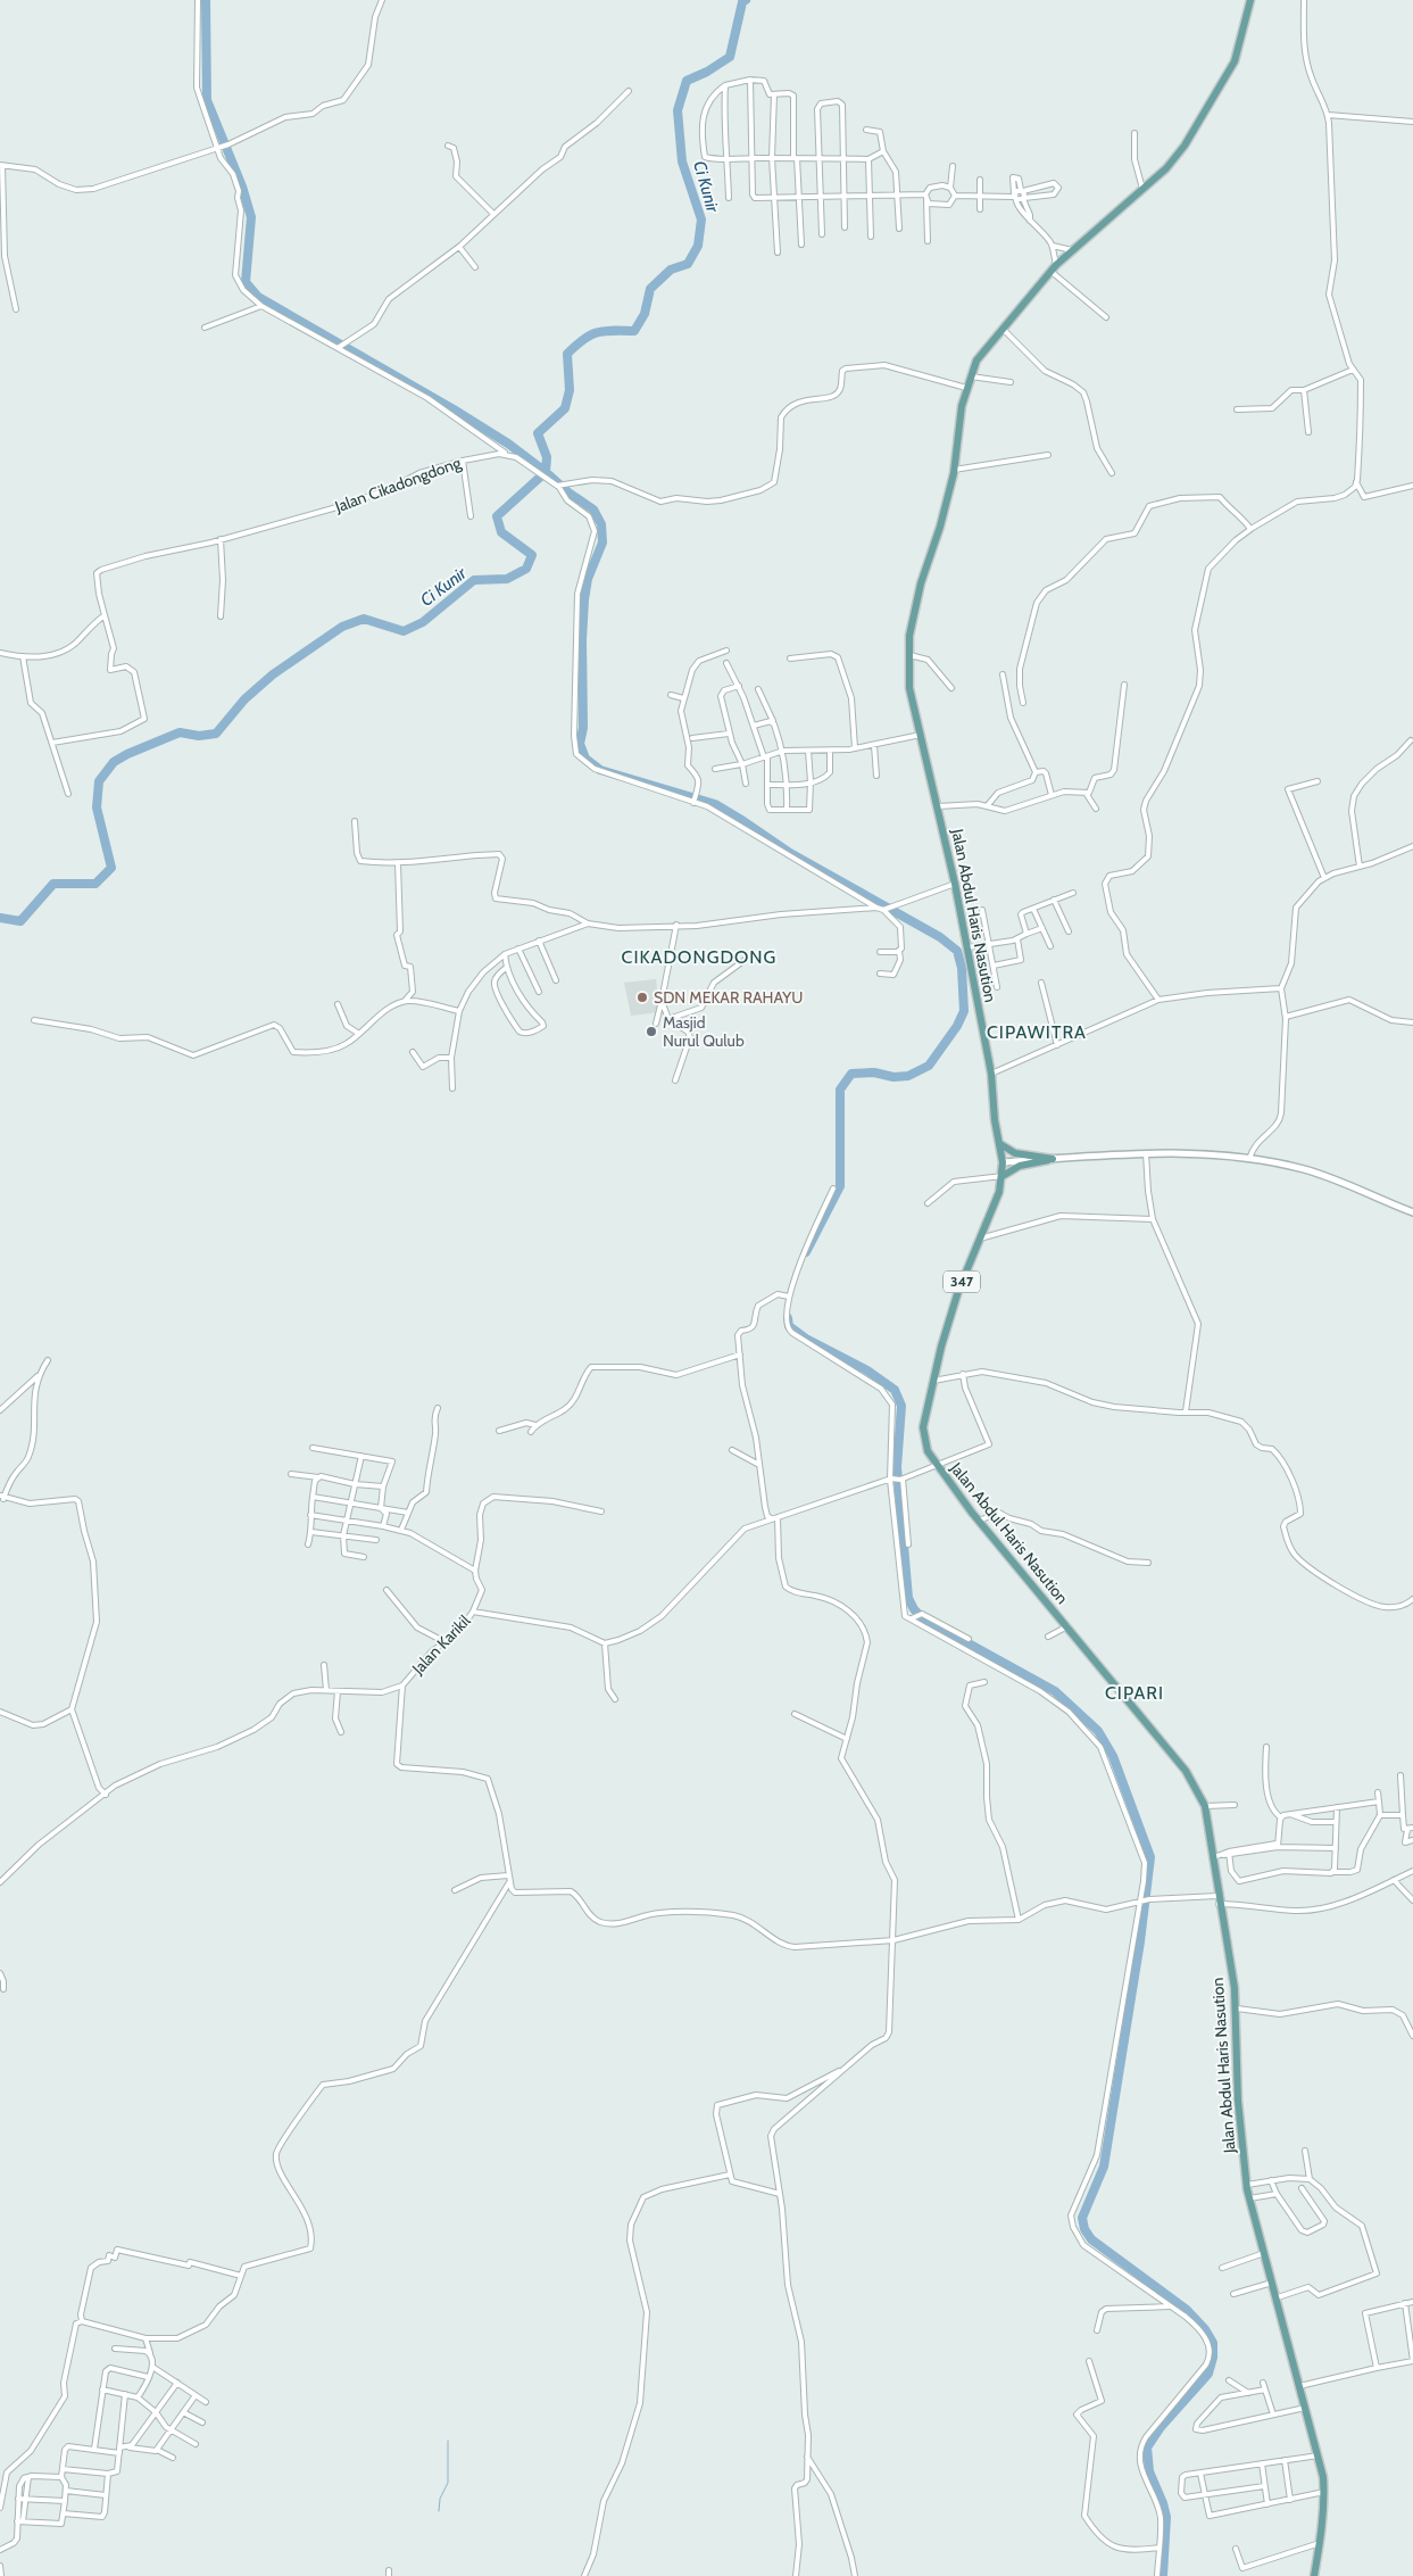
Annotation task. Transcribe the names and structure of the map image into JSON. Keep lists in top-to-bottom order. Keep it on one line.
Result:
{"streets":{"main road":["Jalan Abdul Haris Nasution","347"],"street":["Jalan Cikadongdong","Jalan Karikil"]},"districts":["CIKADONGDONG","CIPAWITRA","CIPARI"],"water":["Ci Kunir"],"places":["SDN MEKAR RAHAYU","Masjid Nurul Qulub"]}
